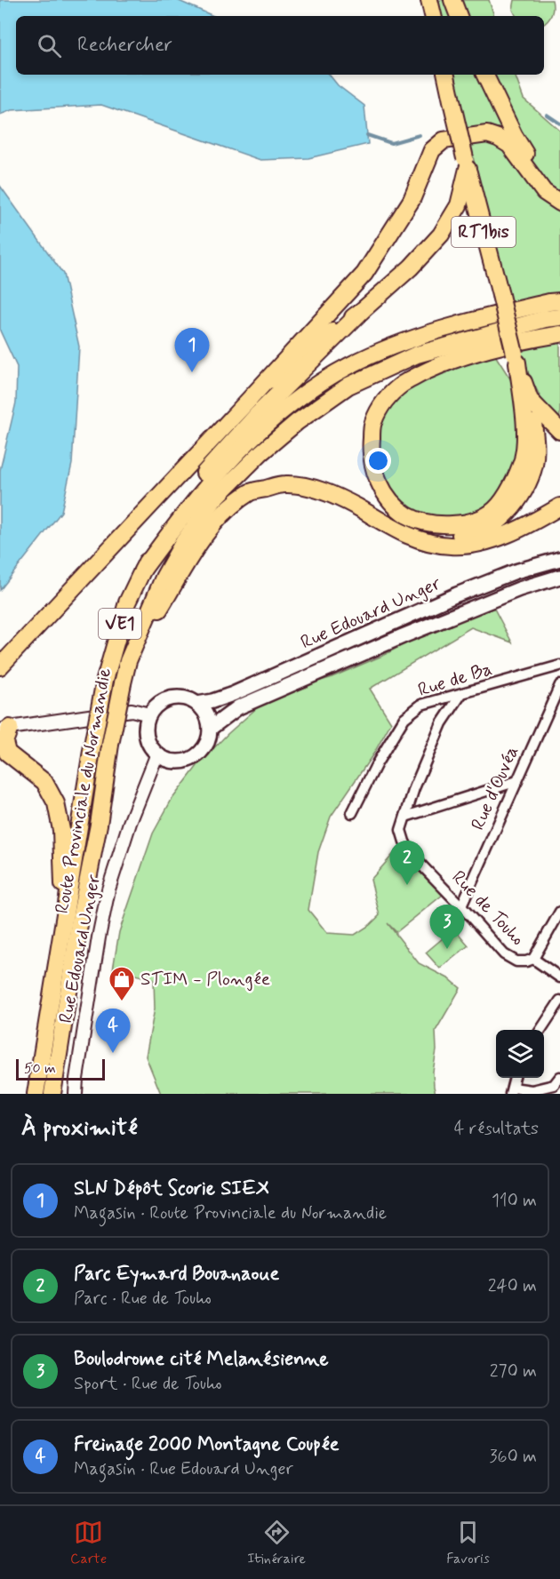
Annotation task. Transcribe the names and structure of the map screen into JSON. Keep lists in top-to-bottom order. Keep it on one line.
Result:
{"streets":{"main road":["RT1bis","Rue Edouard Unger","VE1","Route Provinciale du Normandie"],"street":["Rue de Ba","Rue d'Ouvéa","Rue de Touho"]},"crossings":[["Rue de Ba","Rue de Touho"],["Rue d'Ouvéa","Rue de Touho"]],"places":{"shop":["STIM - Plongée"]},"scale_bar":"50 m","page":{"search":"Rechercher","pins":["1","2","3","4"],"scale":"50 m","heading":["À proximité","4 résultats"],"list":[{"mark":"1","name":"SLN Dépôt Scorie SIEX","note":"Magasin · Route Provinciale du Normandie","value":"110 m"},{"mark":"2","name":"Parc Eymard Bouanaoue","note":"Parc · Rue de Touho","value":"240 m"},{"mark":"3","name":"Boulodrome cité Melanésienne","note":"Sport · Rue de Touho","value":"270 m"},{"mark":"4","name":"Freinage 2000 Montagne Coupée","note":"Magasin · Rue Edouard Unger","value":"360 m"}],"nav":["Carte","Itinéraire","Favoris"]}}
